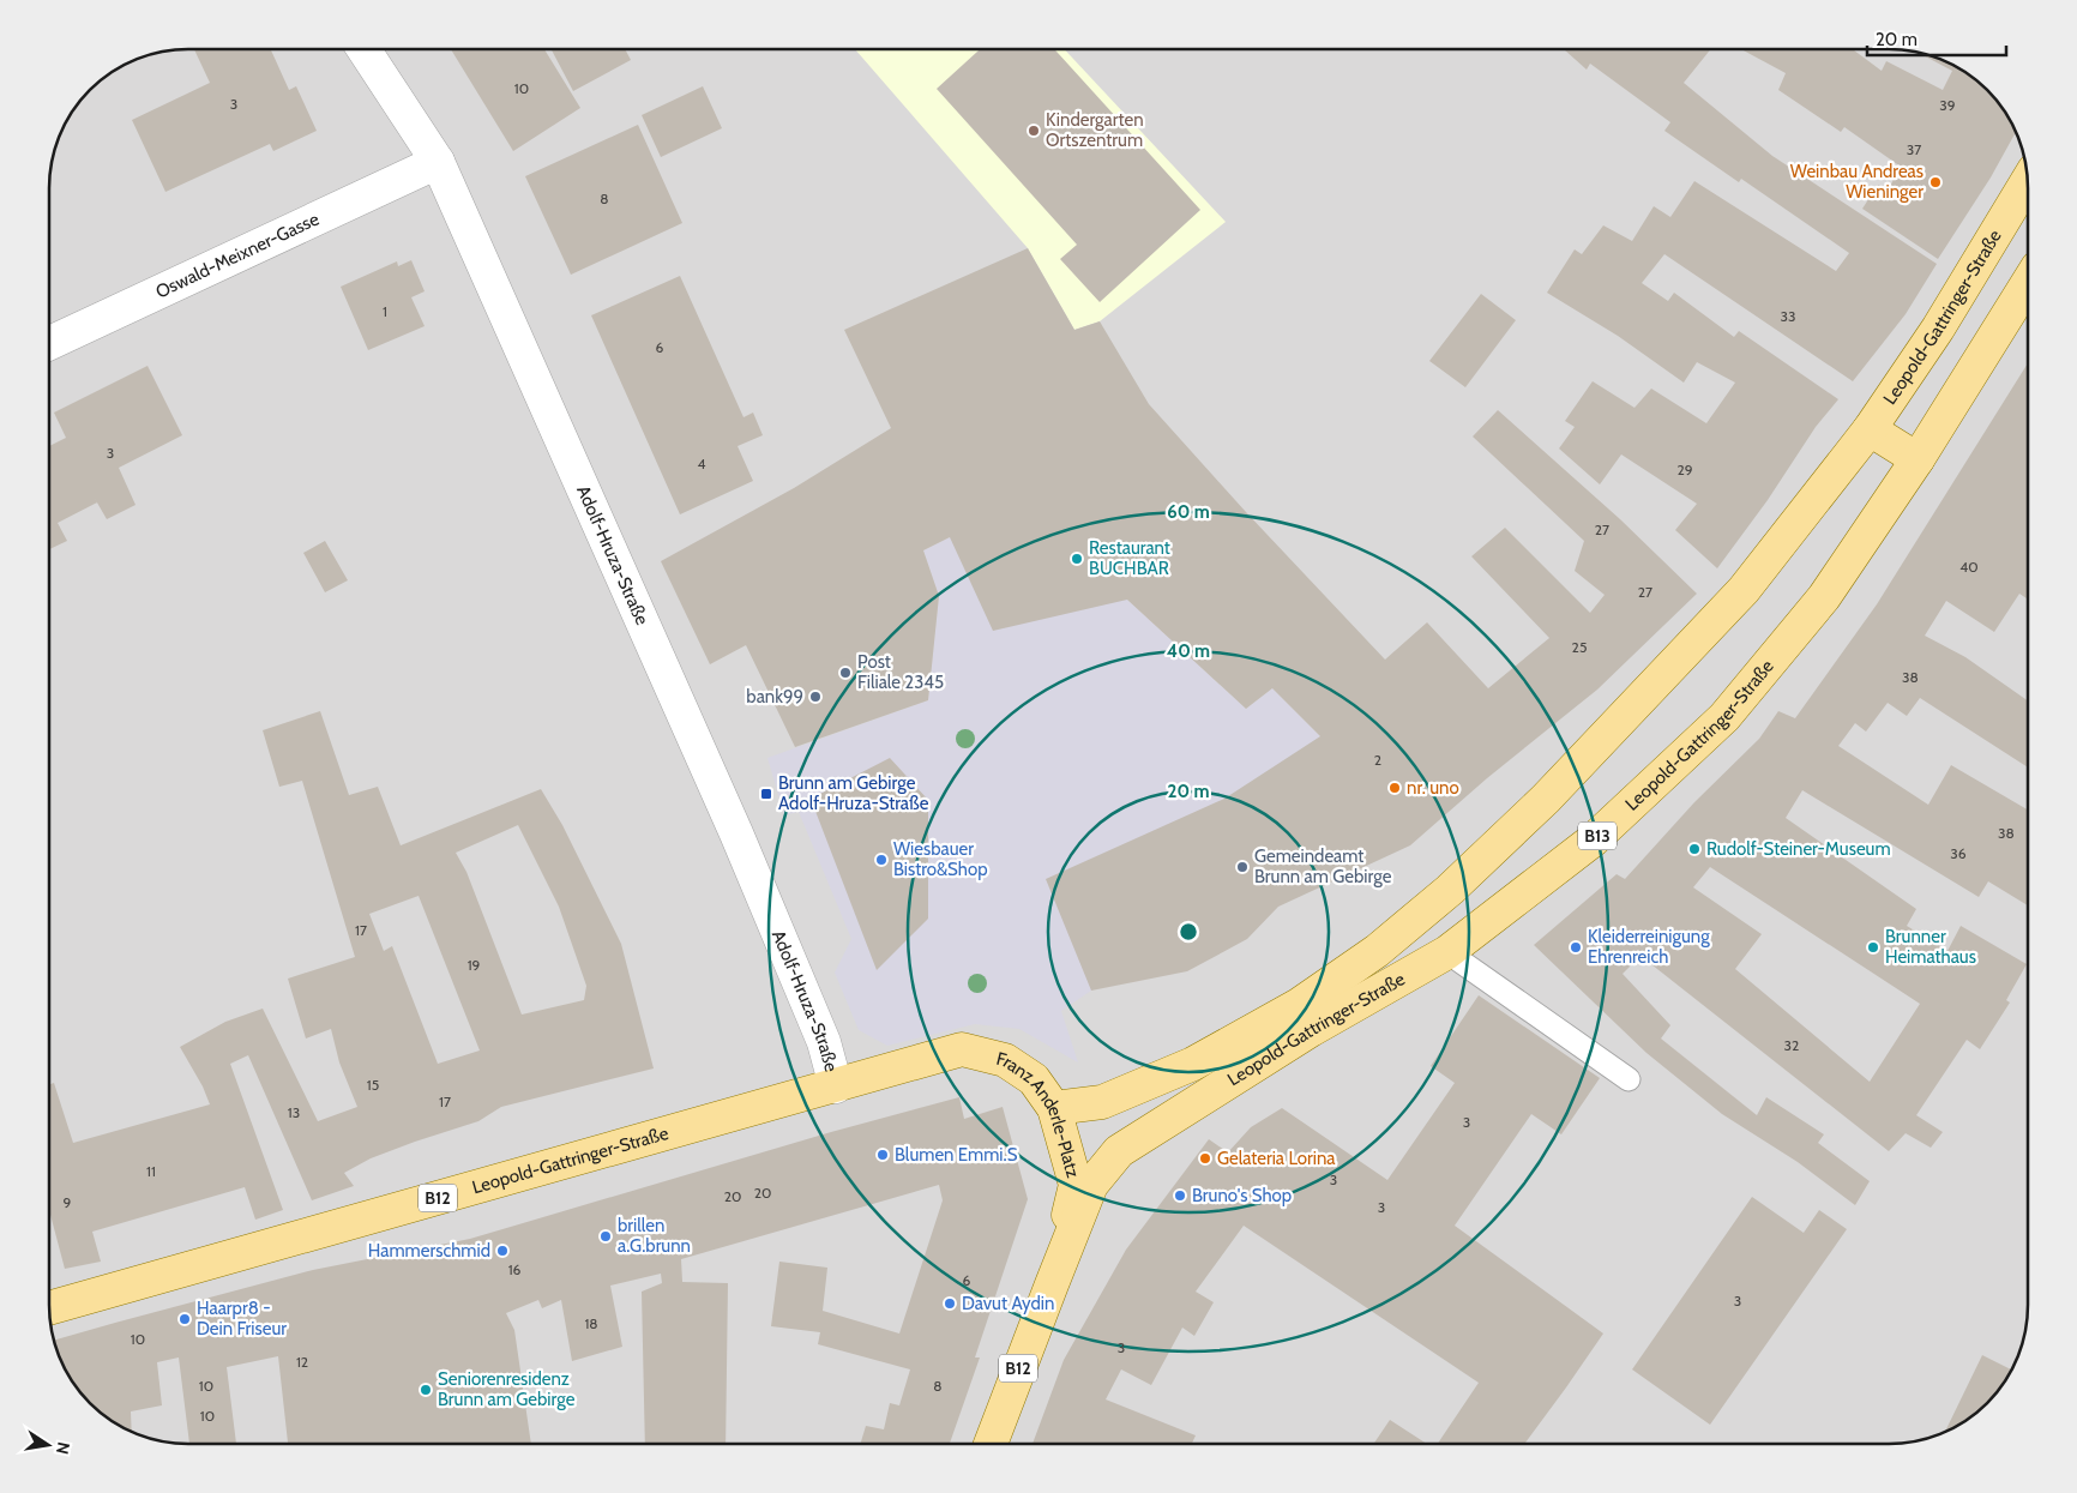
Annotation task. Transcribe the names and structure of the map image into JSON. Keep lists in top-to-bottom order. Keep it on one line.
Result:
{"streets":{"main road":["Leopold-Gattringer-Straße","B13","Franz Anderle-Platz","B12"],"street":["Oswald-Meixner-Gasse","Adolf-Hruza-Straße"]},"crossings":[["Oswald-Meixner-Gasse","Adolf-Hruza-Straße"],["Leopold-Gattringer-Straße","Adolf-Hruza-Straße"],["Leopold-Gattringer-Straße","Franz Anderle-Platz"],["Leopold-Gattringer-Straße","B12"],["Franz Anderle-Platz","B12"]],"places":{"other":["Kindergarten Ortszentrum","Weinbau Andreas Wieninger","Restaurant BUCHBAR","Post Filiale 2345","bank99","nr. uno","Rudolf-Steiner-Museum","Wiesbauer Bistro&Shop","Gemeindeamt Brunn am Gebirge","Kleiderreinigung Ehrenreich","Brunner Heimathaus","Blumen Emmi.S","Gelateria Lorina","Bruno's Shop","brillen a.G.brunn","Hammerschmid","Davut Aydin","Haarpr8 - Dein Friseur","Seniorenresidenz Brunn am Gebirge"],"transit":["Brunn am Gebirge Adolf-Hruza-Straße"]},"house_numbers":["10","3","39","37","8","1","33","6","3","4","29","27","40","27","25","38","2","38","36","17","19","32","15","17","13","3","11","3","20","20","9","3","16","6","3","18","10","3","12","10","8","10"],"scale_bar":"20 m","north":"right","rings":["60 m","40 m","20 m"]}
